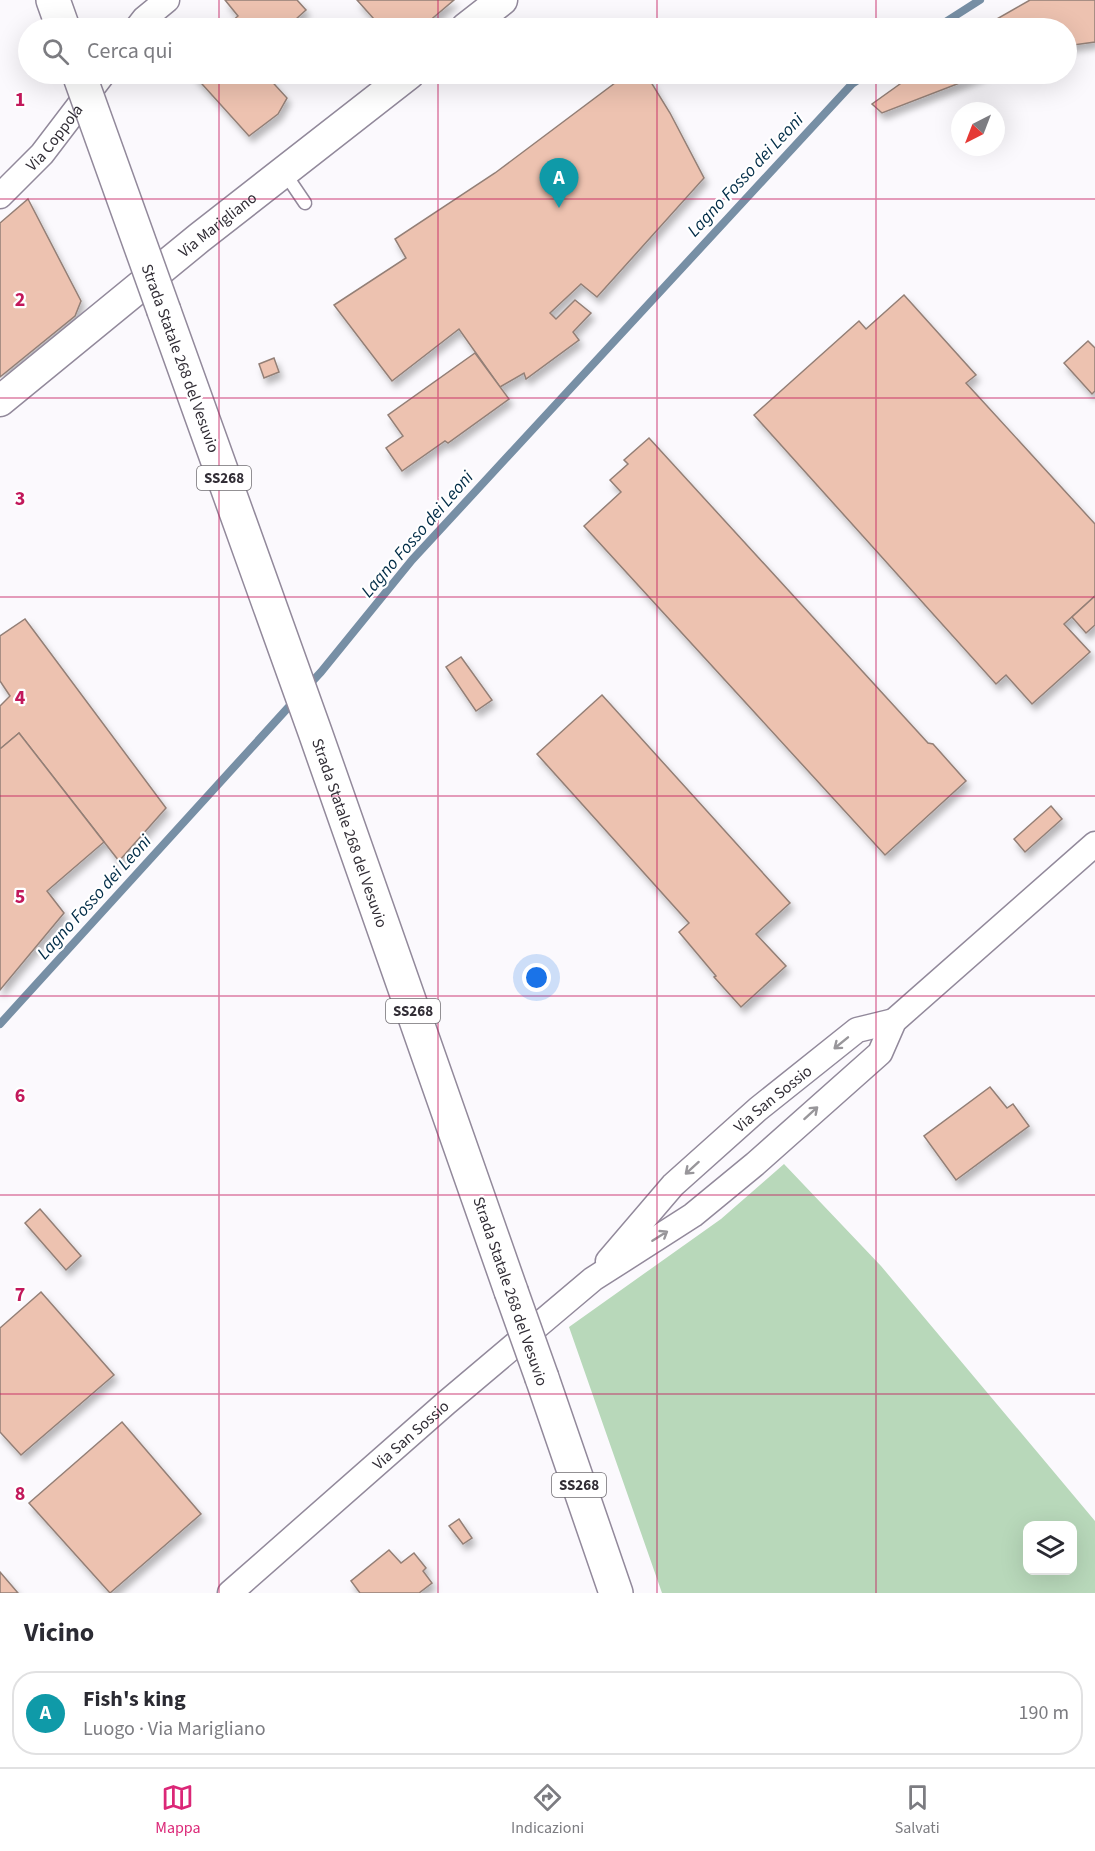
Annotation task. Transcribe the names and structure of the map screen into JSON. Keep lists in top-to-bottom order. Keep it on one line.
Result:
{"streets":{"highway":["Strada Statale 268 del Vesuvio","SS268"],"street":["Via Coppola","Via Marigliano","Via San Sossio"]},"water":["Lagno Fosso dei Leoni"],"north":"bottom left","page":{"search":"Cerca qui","pins":"A","heading":"Vicino","list":[{"mark":"A","name":"Fish's king","note":"Luogo · Via Marigliano","value":"190 m"}],"nav":["Mappa","Indicazioni","Salvati"]},"grid":{"rows":["1","2","3","4","5","6","7","8"]}}
